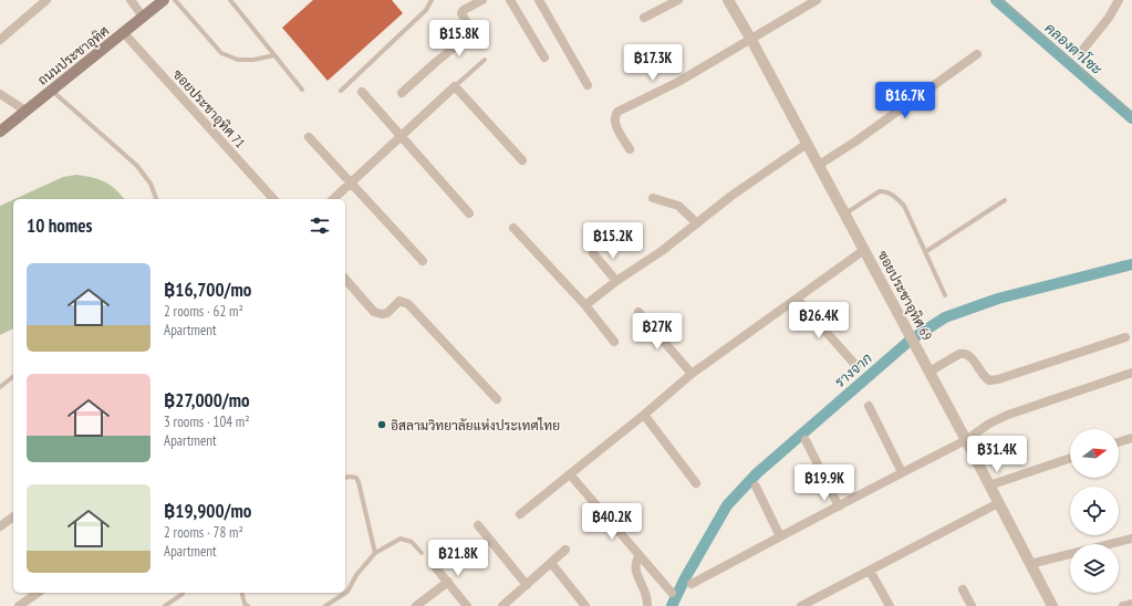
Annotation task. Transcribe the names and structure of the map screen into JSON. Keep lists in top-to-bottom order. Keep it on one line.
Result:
{"streets":{"main road":["ถนนประชาอุทิศ"],"street":["ซอยประชาอุทิศ 71","ซอยประชาอุทิศ 69"]},"crossings":[["ถนนประชาอุทิศ","ซอยประชาอุทิศ 71"]],"water":["คลองตาโซะ","รางจาก"],"places":["อิสลามวิทยาลัยแห่งประเทศไทย"],"north":"right","page":{"price":["฿15.8K","฿17.3K","฿16.7K","฿15.2K","฿26.4K","฿27K","฿31.4K","฿19.9K","฿40.2K","฿21.8K"],"heading":"10 homes","list":[{"name":"฿16,700/mo","note":"2 rooms · 62 m² · Apartment"},{"name":"฿27,000/mo","note":"3 rooms · 104 m² · Apartment"},{"name":"฿19,900/mo","note":"2 rooms · 78 m² · Apartment"}]}}
